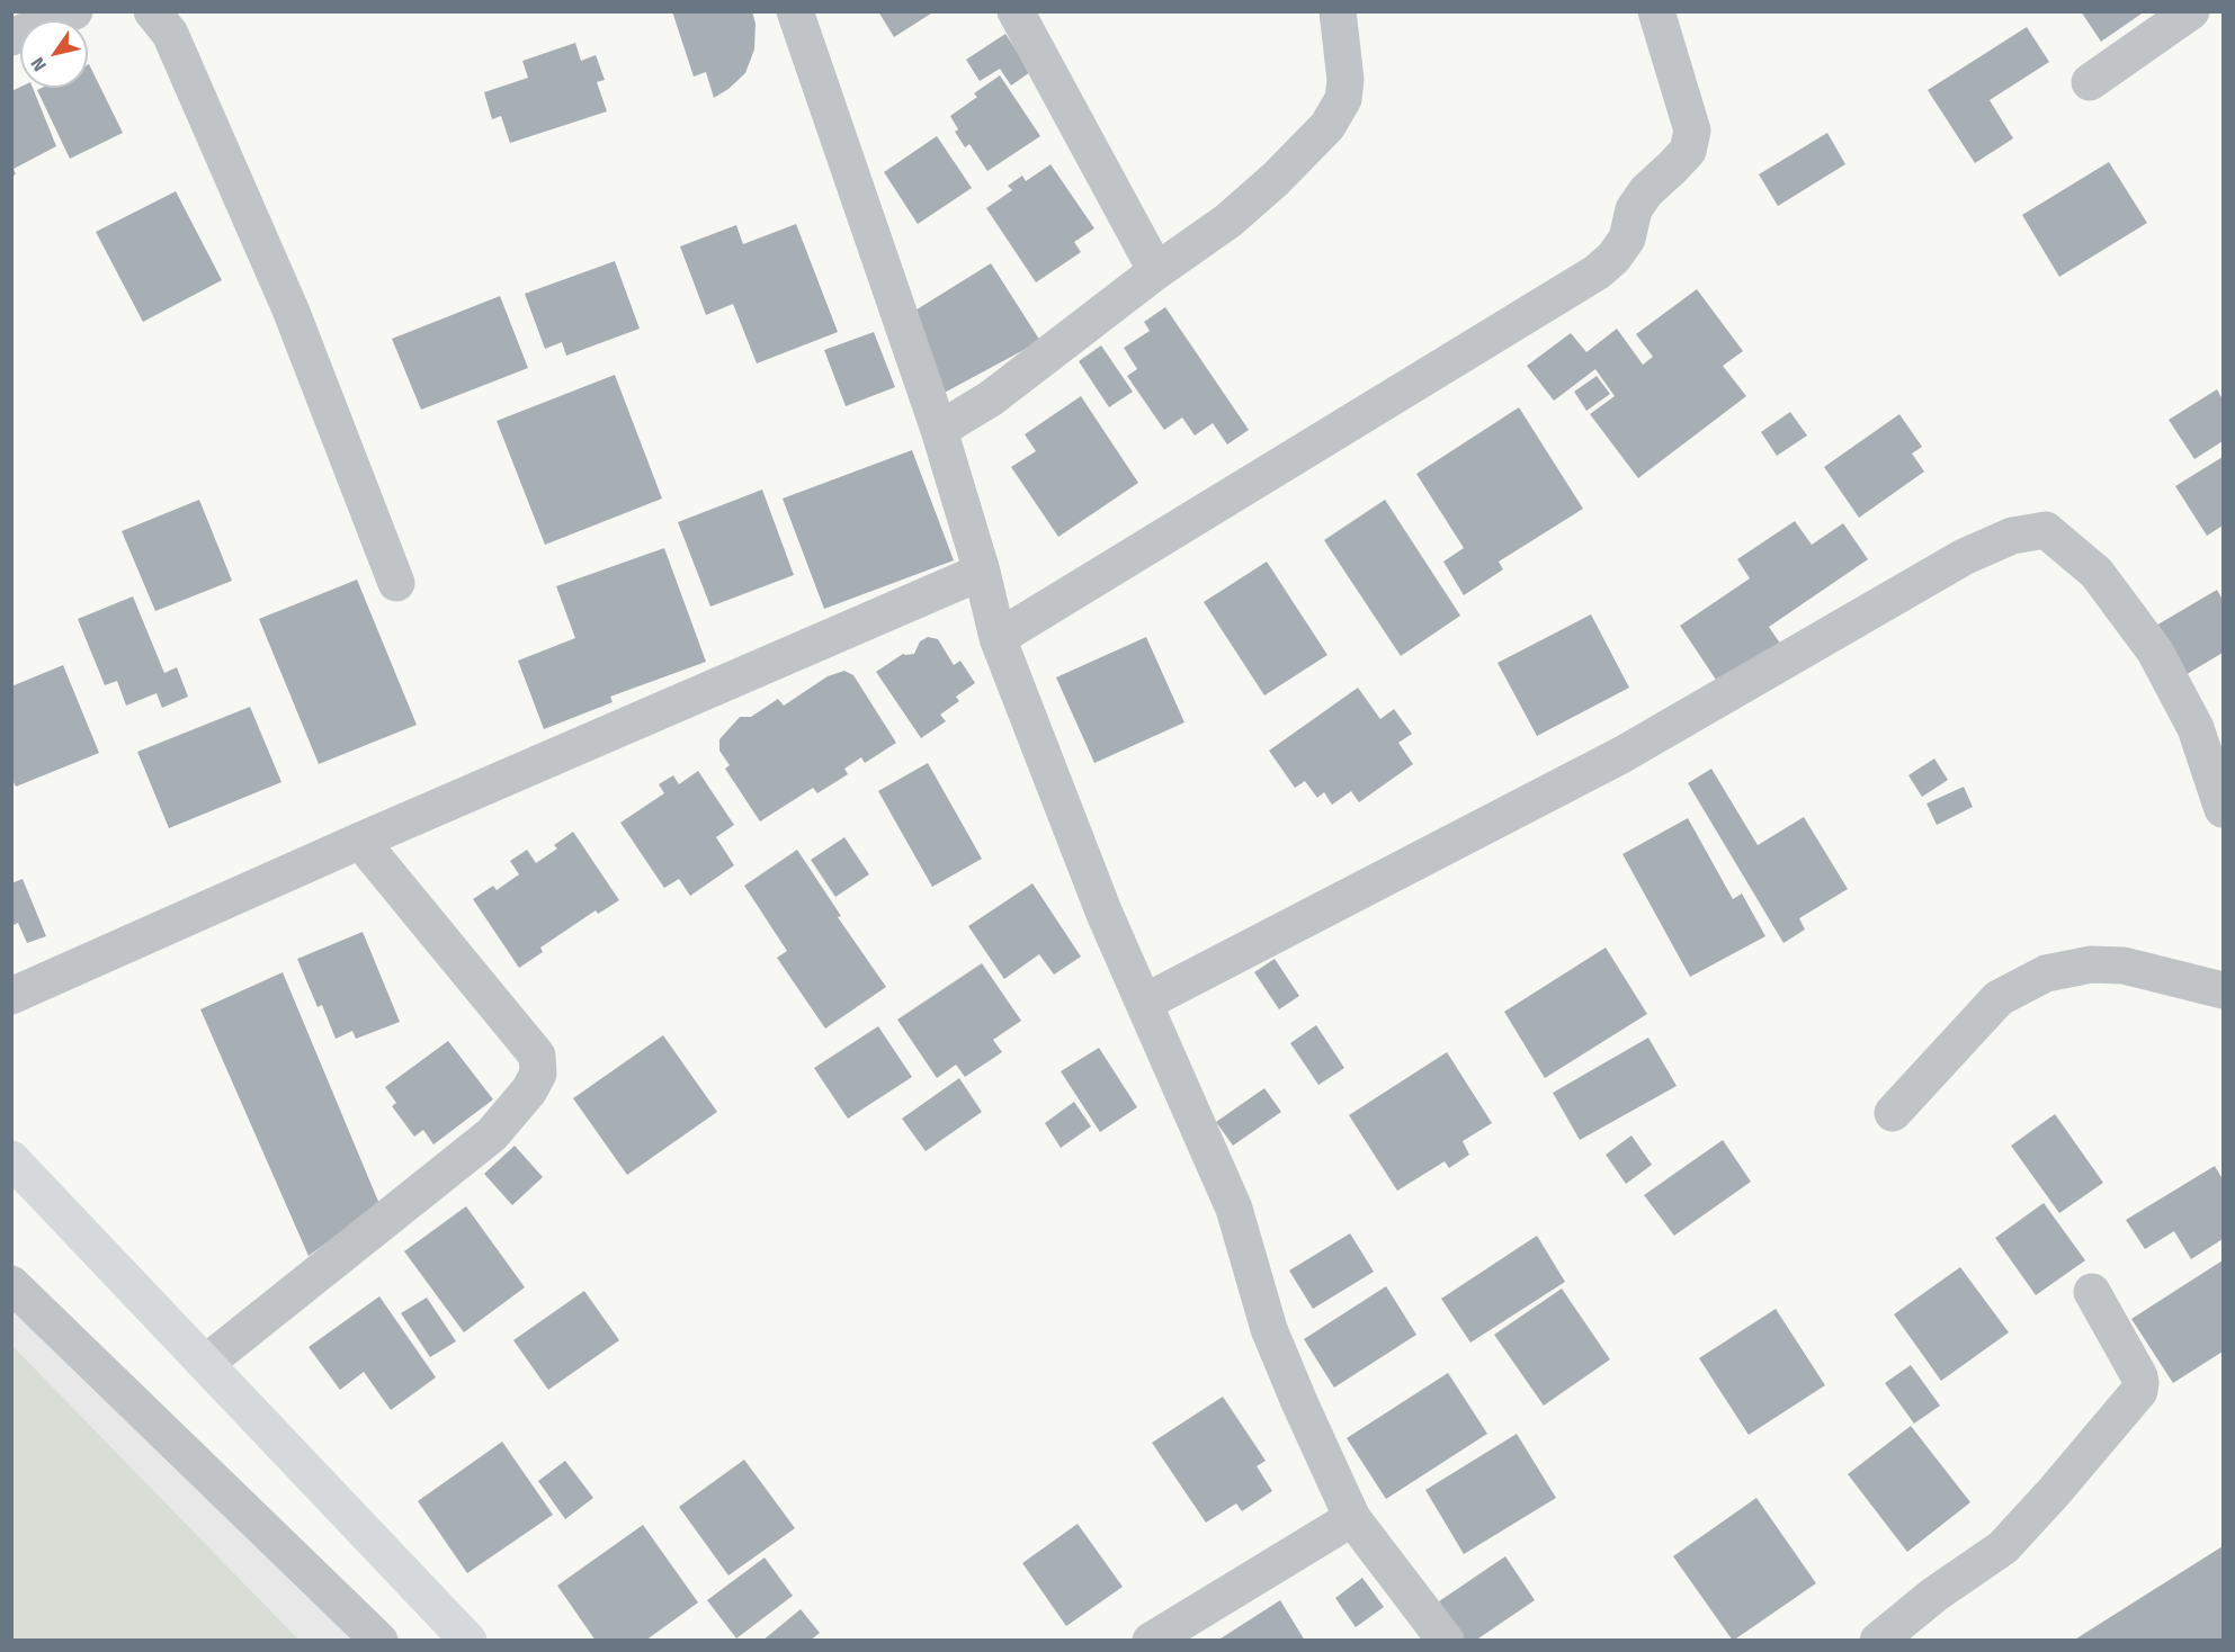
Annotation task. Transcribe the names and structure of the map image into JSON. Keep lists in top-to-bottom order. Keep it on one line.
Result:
{"north":"bottom left"}
